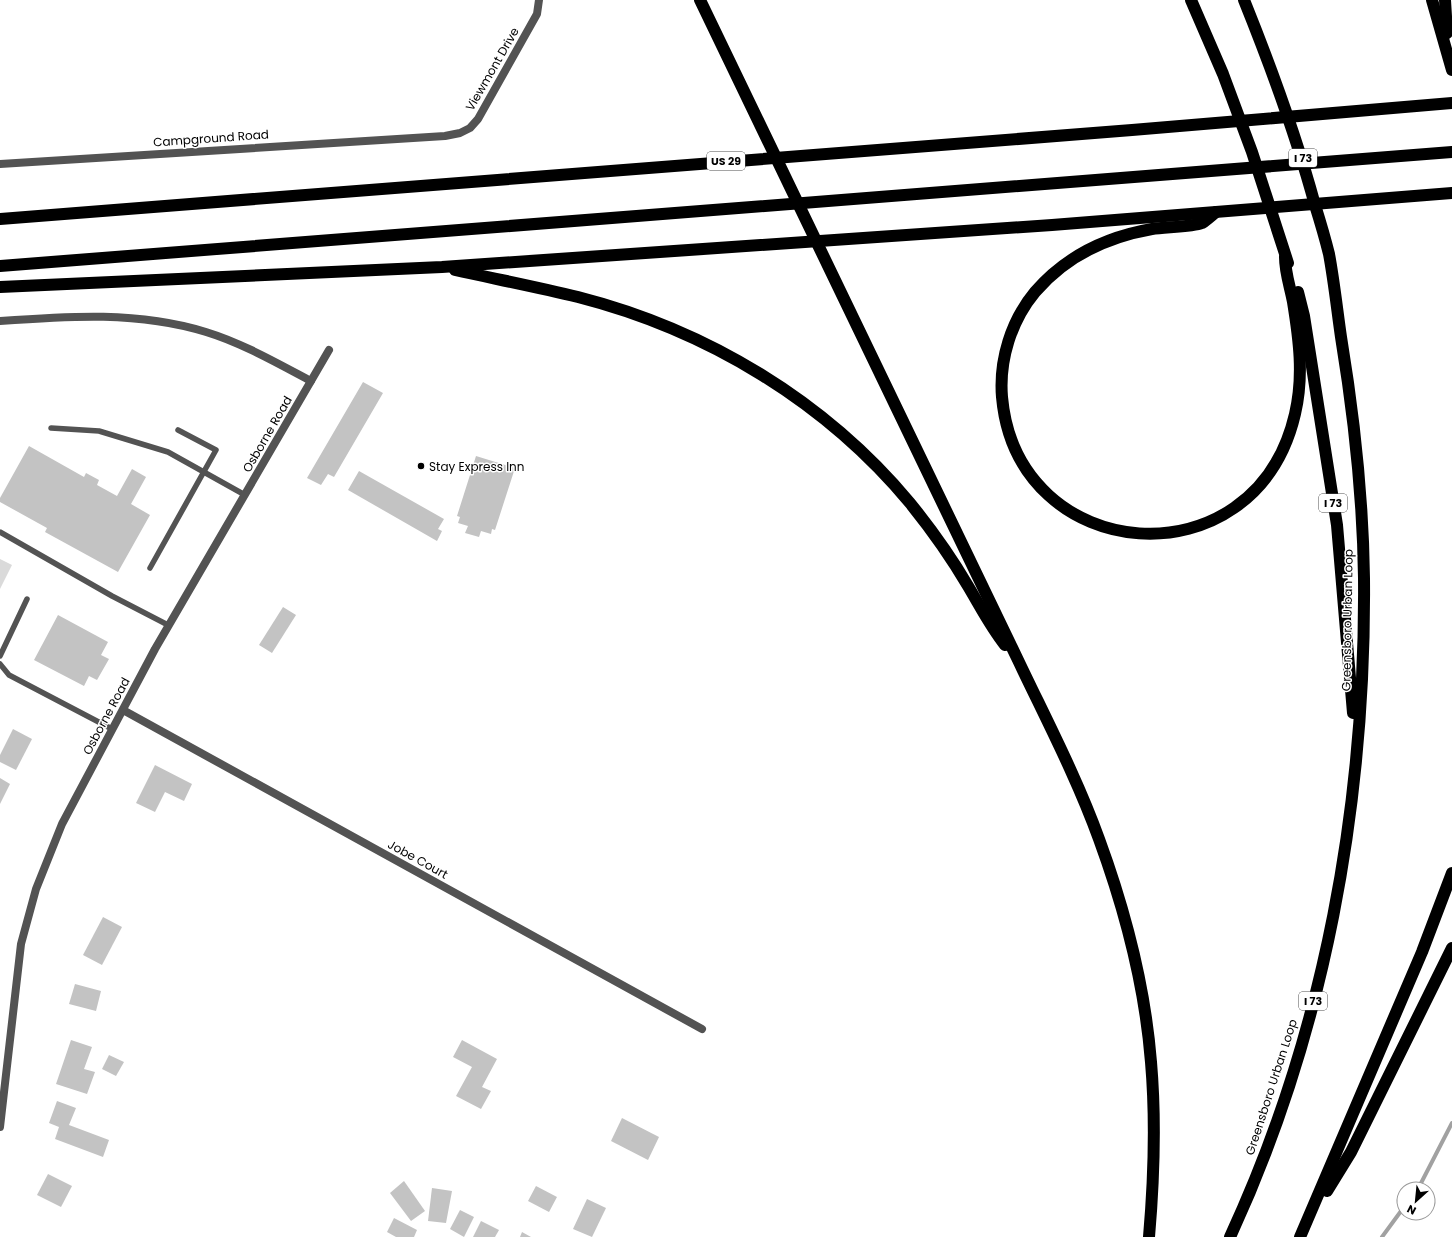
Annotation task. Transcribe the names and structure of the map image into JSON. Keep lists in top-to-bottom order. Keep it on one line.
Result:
{"streets":{"highway":["I 73","US 29","Greensboro Urban Loop"],"street":["Viewmont Drive","Campground Road","Osborne Road","Jobe Court"]},"crossings":[["Viewmont Drive","Campground Road"],["I 73","Greensboro Urban Loop"],["Osborne Road","Jobe Court"]],"places":["Stay Express Inn"],"north":"bottom left"}
